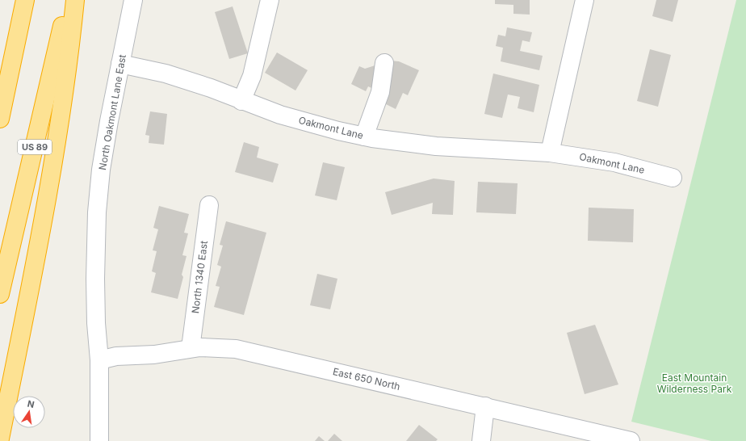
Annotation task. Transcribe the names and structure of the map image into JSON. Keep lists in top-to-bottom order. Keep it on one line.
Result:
{"streets":{"highway":["US 89"],"street":["North Oakmont Lane East","Oakmont Lane","North 1340 East","East 650 North"]},"crossings":[["North Oakmont Lane East","Oakmont Lane"],["North Oakmont Lane East","East 650 North"],["North 1340 East","East 650 North"]],"parks":["East Mountain Wilderness Park"],"north":"top"}
